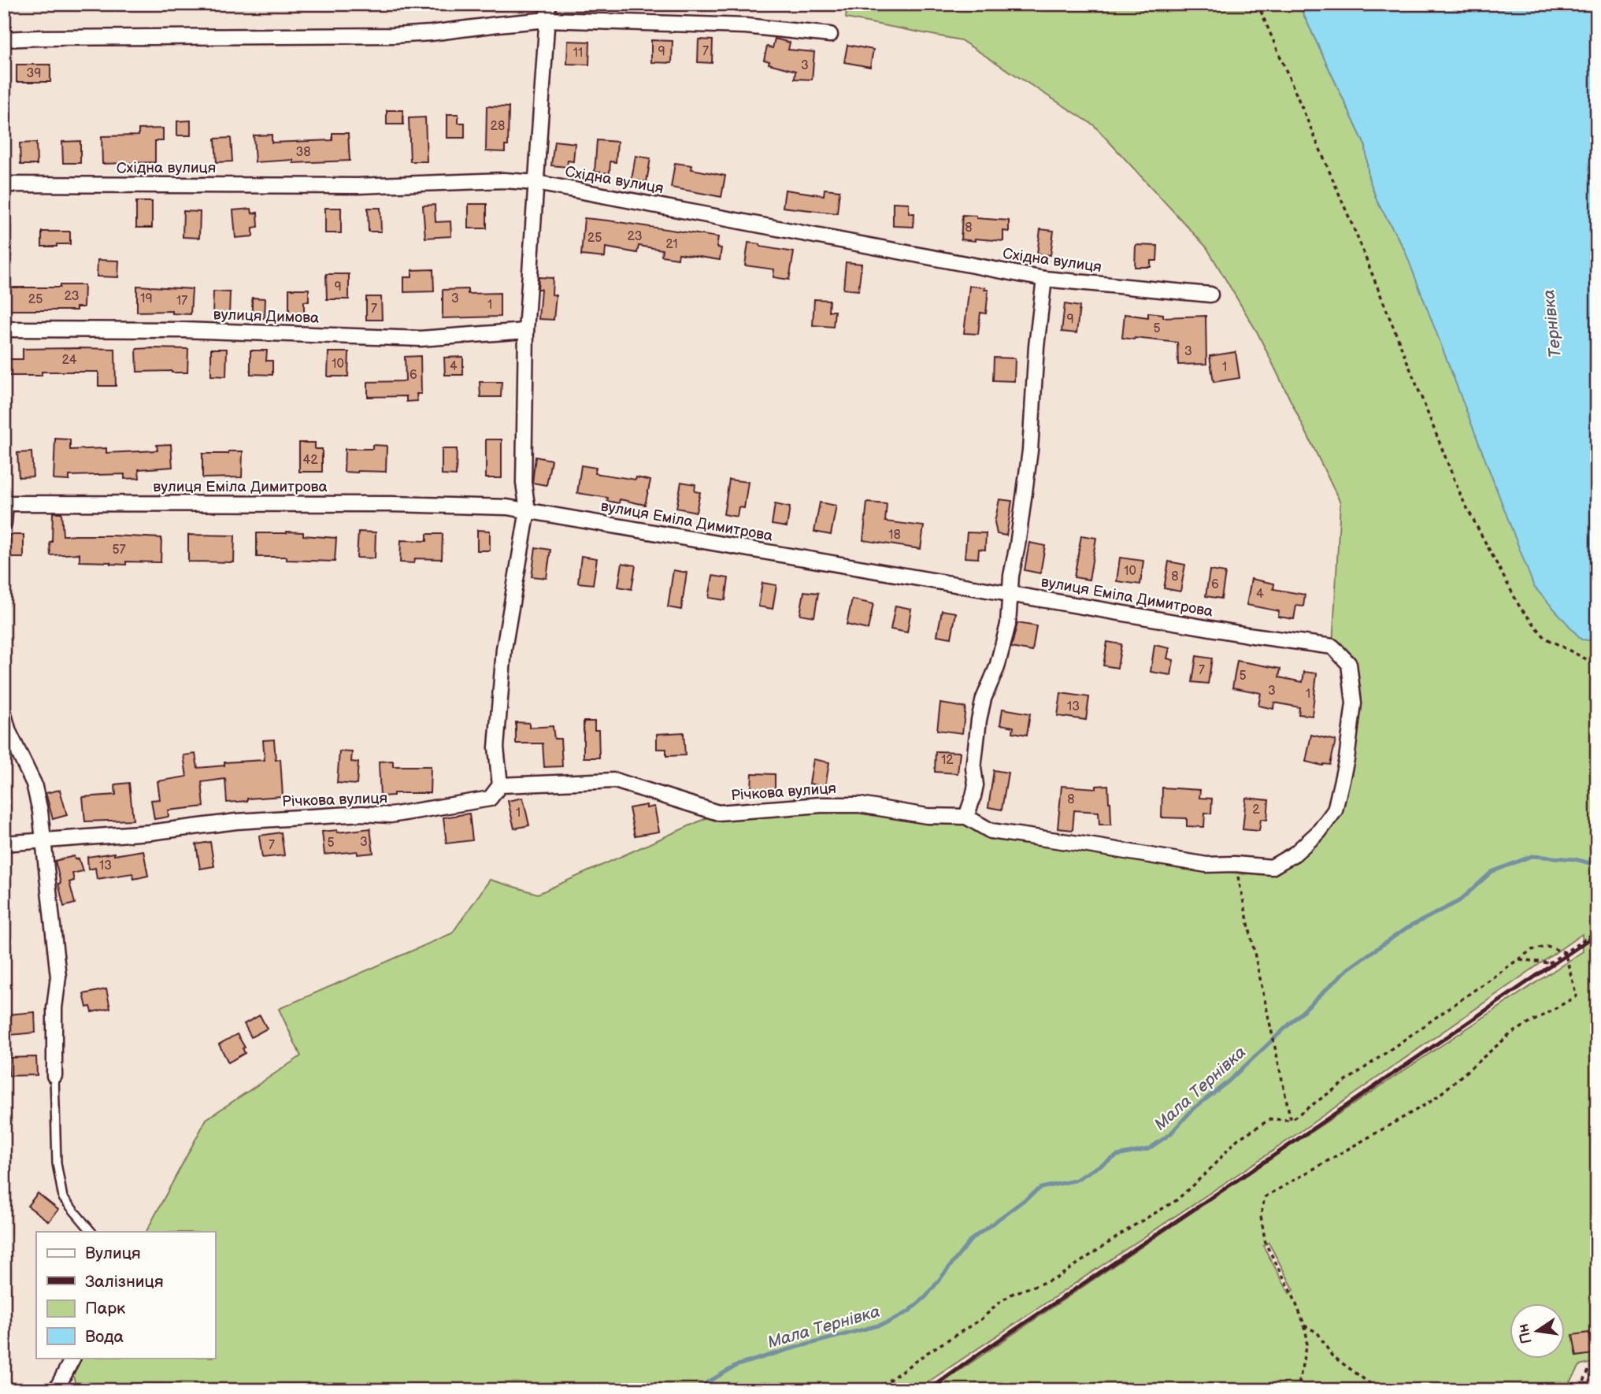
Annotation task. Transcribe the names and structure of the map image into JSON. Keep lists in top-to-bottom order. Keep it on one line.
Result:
{"streets":{"street":["Східна вулиця","вулиця Димова","вулиця Еміла Димитрова","Річкова вулиця"]},"crossings":[["вулиця Еміла Димитрова","Річкова вулиця"]],"water":["Тернівка","Мала Тернівка"],"house_numbers":["9","7","11","3","39","28","38","8","23","25","21","9","23","19","3","25","17","1","7","9","5","3","24","10","4","1","6","42","18","57","10","8","6","4","7","5","3","1","13","12","8","2","1","3","5","7","13"],"legend":["Вулиця","Залізниця","Парк","Вода"],"north":"left"}
